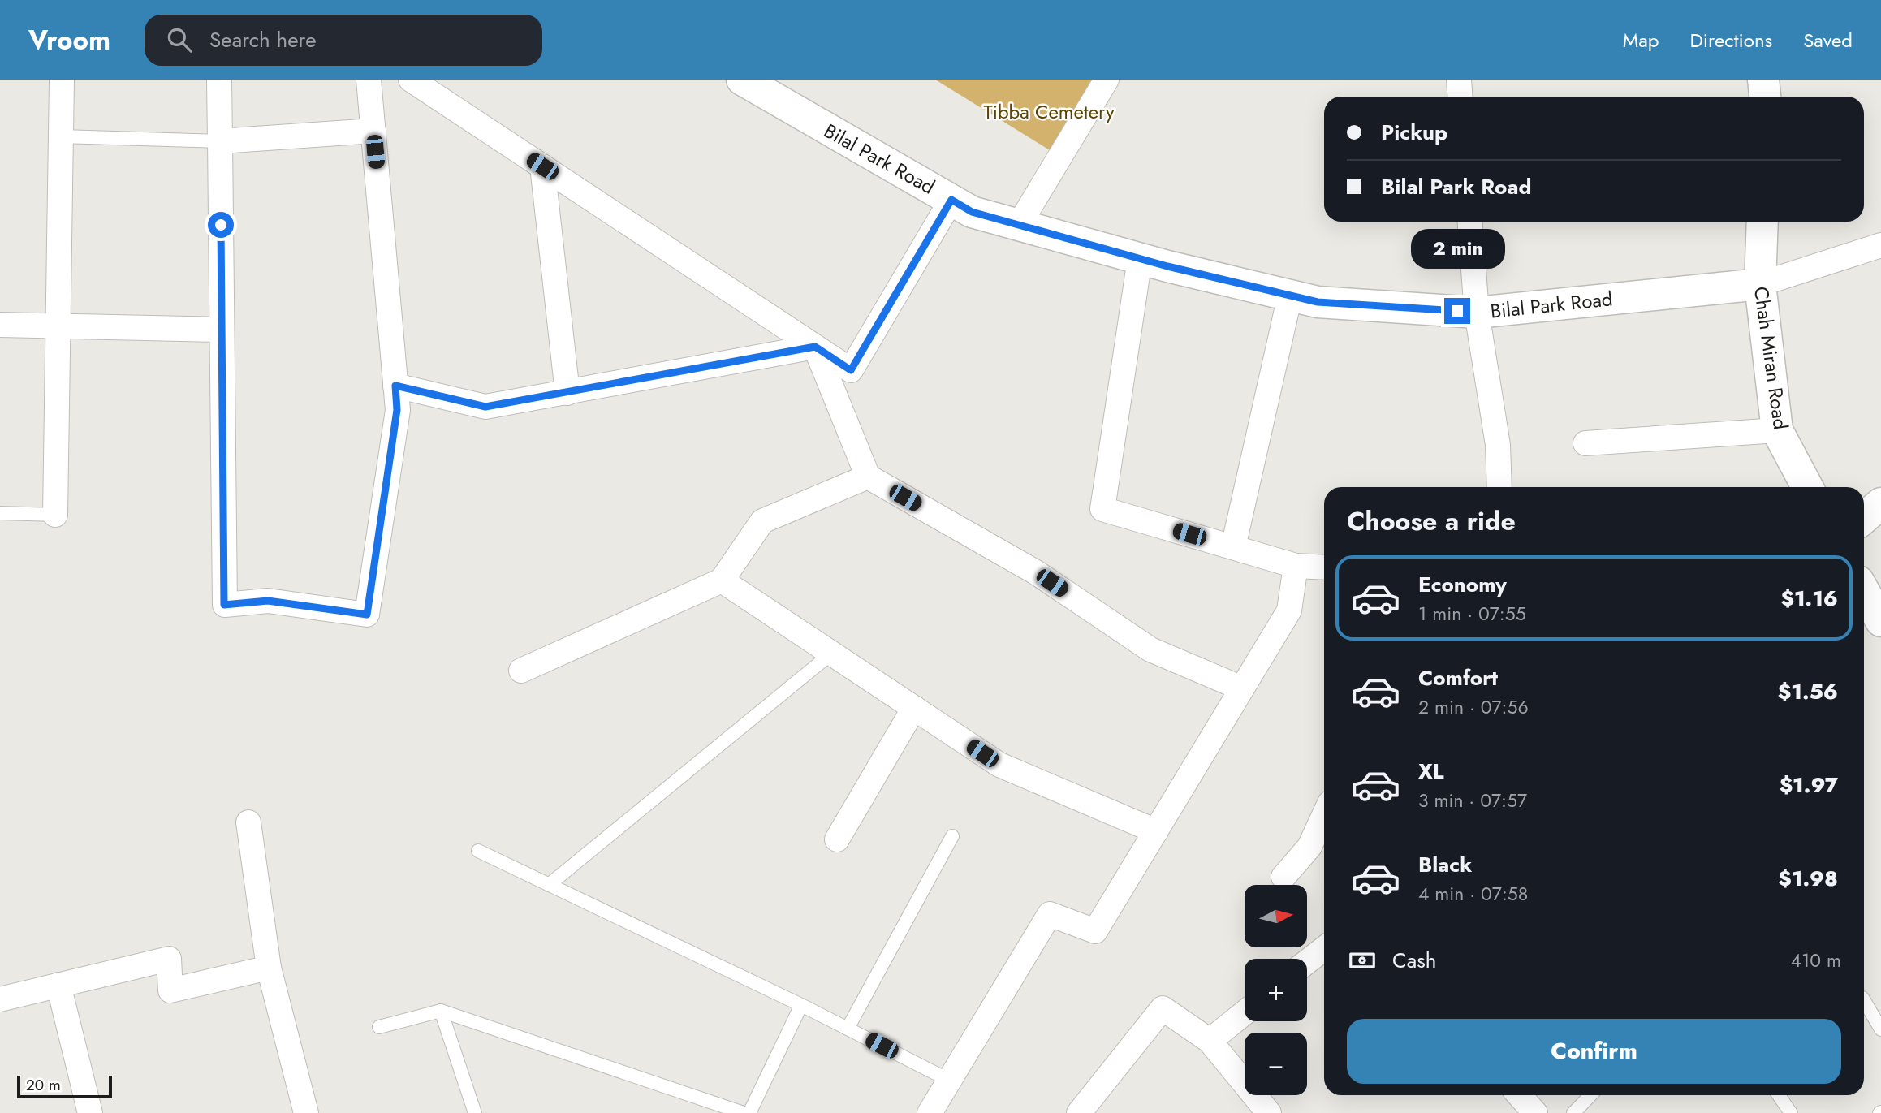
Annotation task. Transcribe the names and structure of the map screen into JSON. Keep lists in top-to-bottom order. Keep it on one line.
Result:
{"streets":{"street":["Bilal Park Road","Chah Miran Road"]},"crossings":[["Bilal Park Road","Chah Miran Road"]],"parks":["Tibba Cemetery"],"scale_bar":"20 m","north":"right","page":{"header":"Vroom","search":"Search here","nav":["Map","Directions","Saved"],"banner":["Pickup","Bilal Park Road"],"bubble":"2 min","heading":"Choose a ride","list":[{"name":"Economy","note":"1 min · 07:55","value":"$1.16"},{"name":"Comfort","note":"2 min · 07:56","value":"$1.56"},{"name":"XL","note":"3 min · 07:57","value":"$1.97"},{"name":"Black","note":"4 min · 07:58","value":"$1.98"}],"map_buttons":["+","−"],"pay":["Cash","410 m"],"buttons":"Confirm","scale":"20 m"}}
